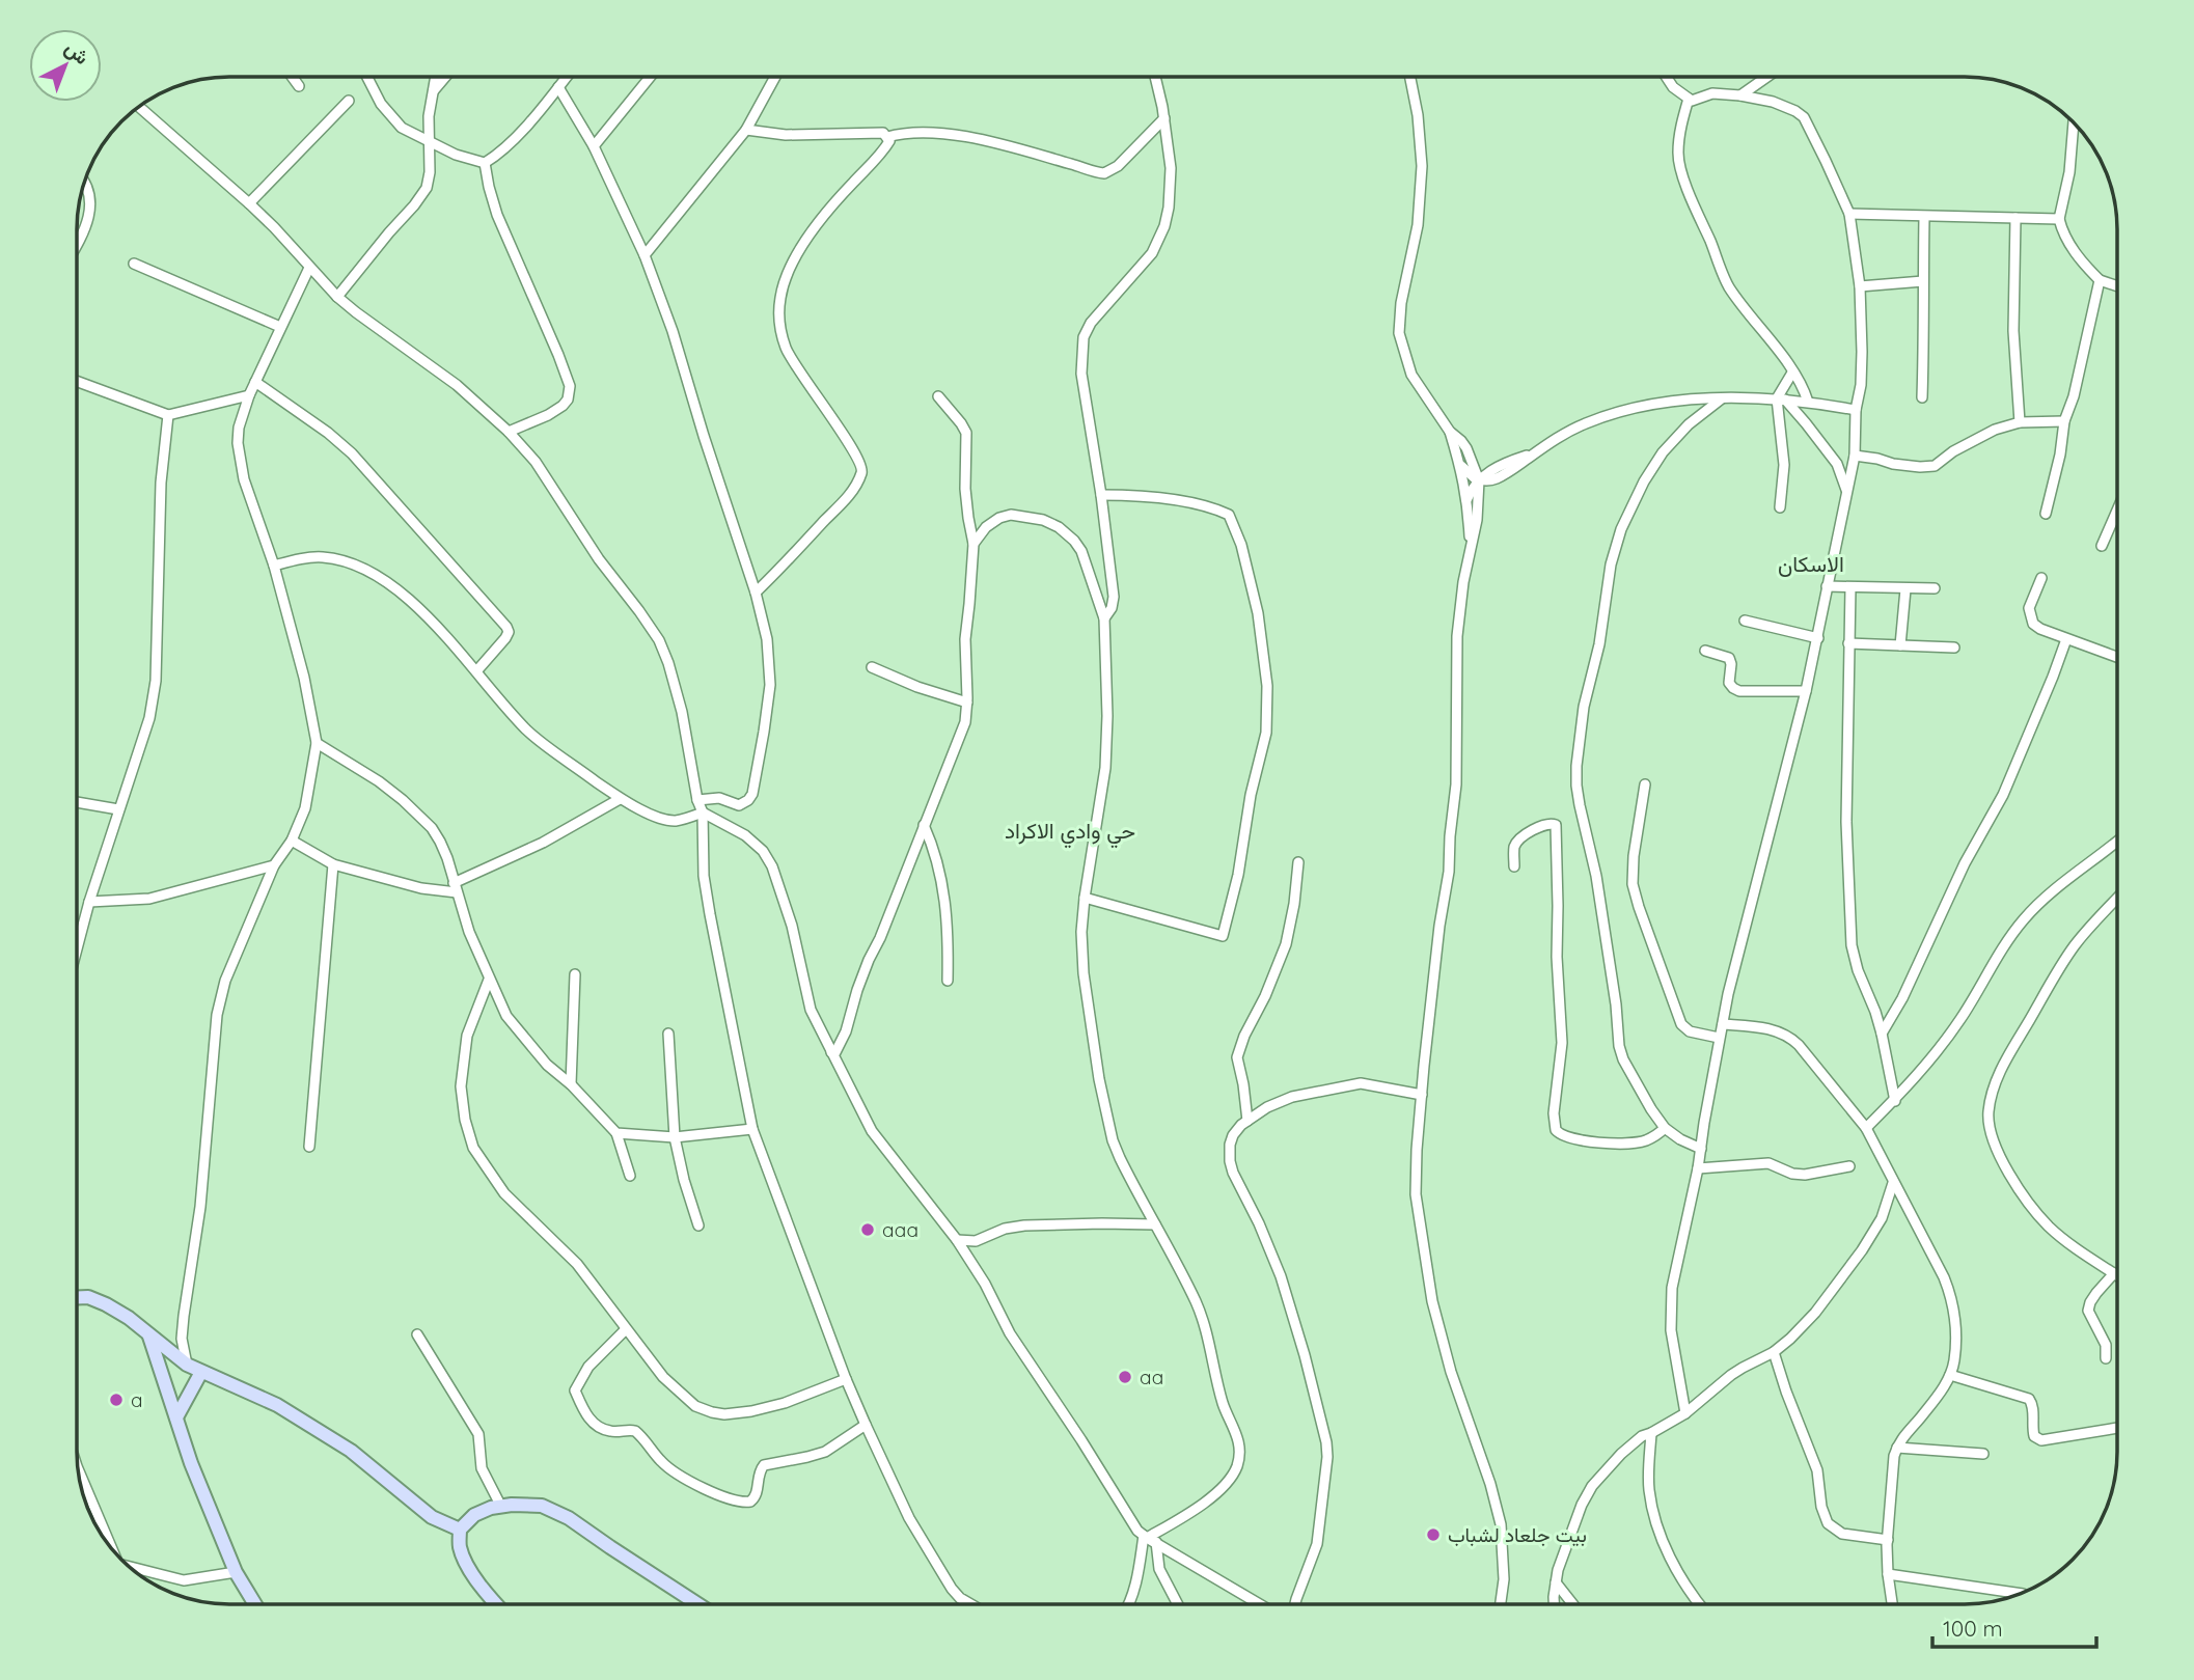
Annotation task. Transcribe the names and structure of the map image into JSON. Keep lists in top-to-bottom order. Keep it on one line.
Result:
{"districts":["الاسكان","حي وادي الاكراد"],"places":["aaa","aa","a","بيت جلعاد لشباب"],"scale_bar":"100 m","north":"top right"}
